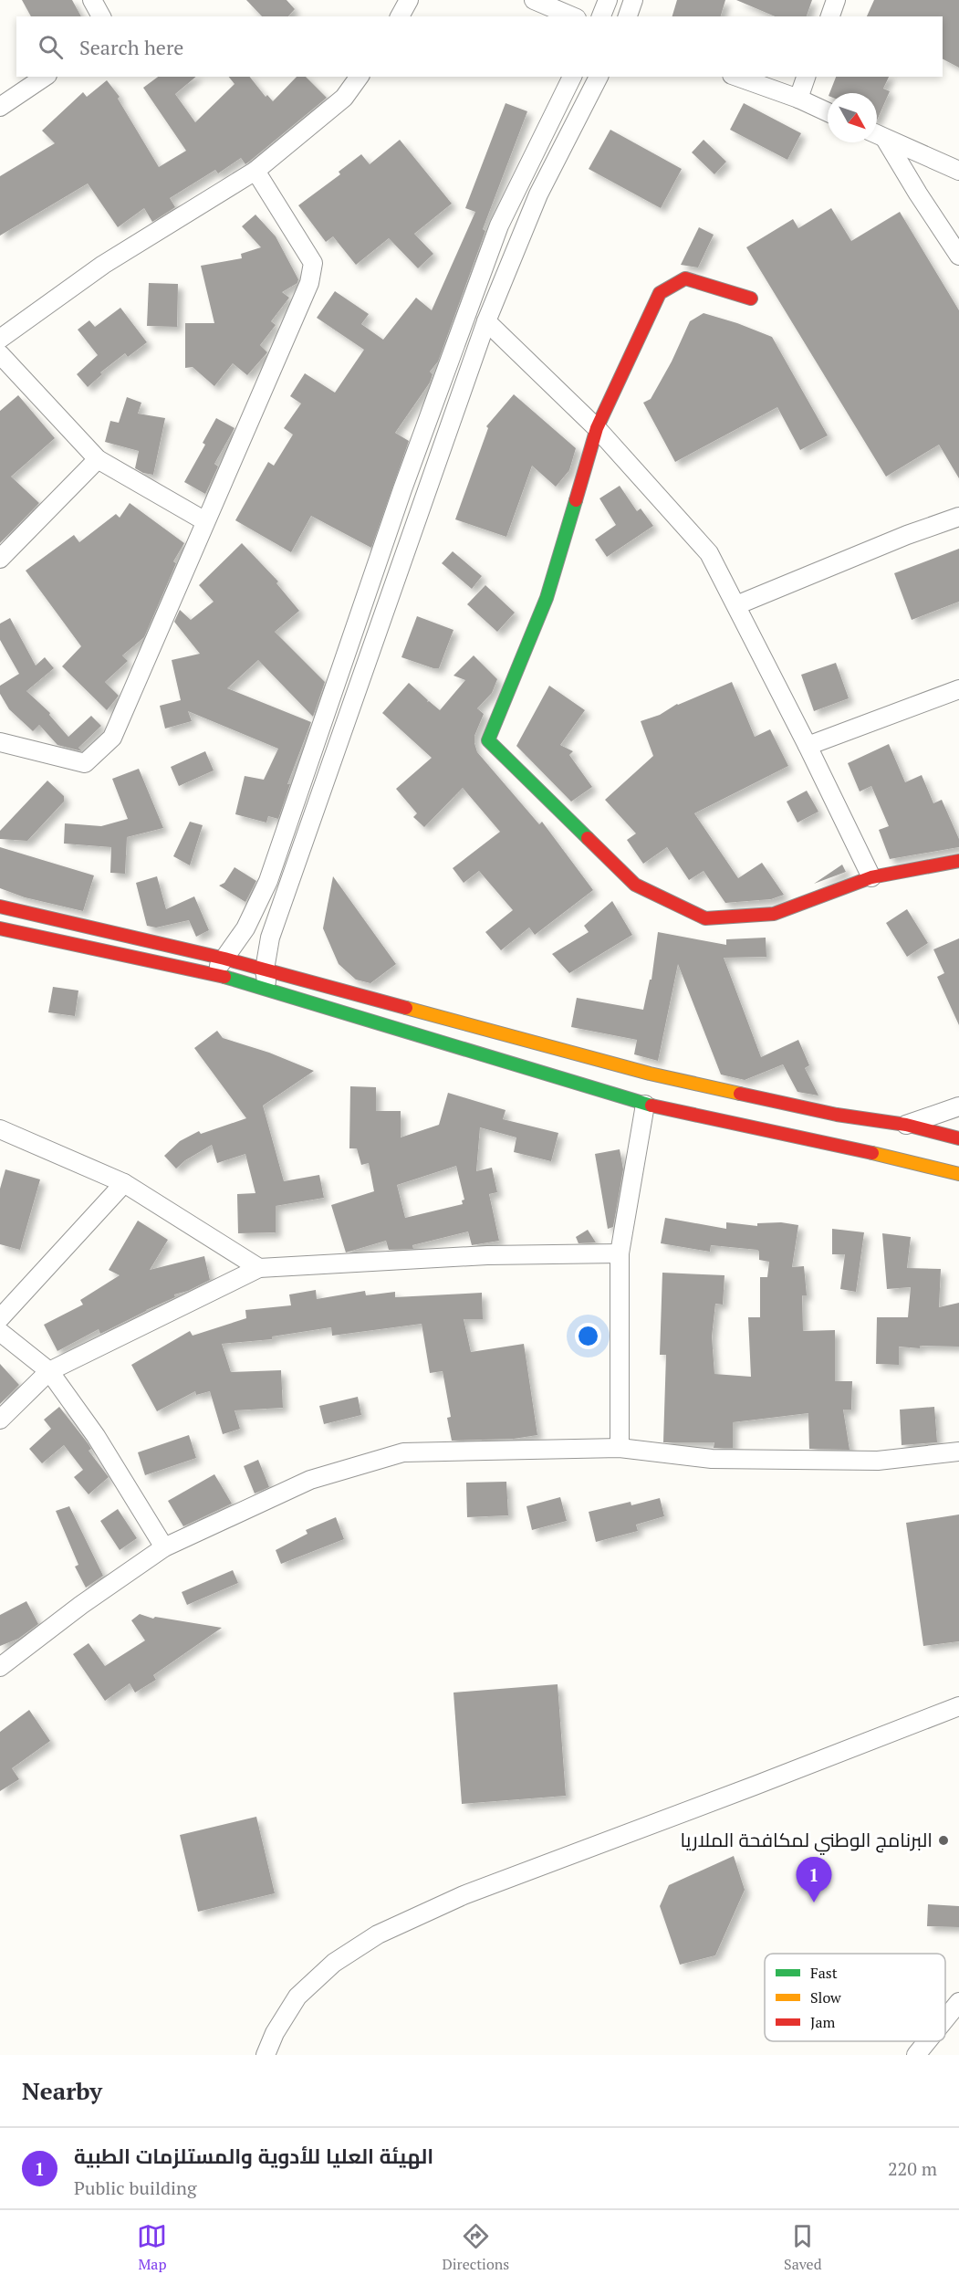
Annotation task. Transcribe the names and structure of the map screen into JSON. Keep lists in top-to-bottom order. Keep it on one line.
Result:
{"places":["البرنامج الوطني لمكافحة الملاريا"],"legend":["Fast","Slow","Jam"],"north":"bottom right","page":{"search":"Search here","pins":"1","heading":"Nearby","list":[{"mark":"1","name":"الهيئة العليا للأدوية والمستلزمات الطبية","note":"Public building","value":"220 m"}],"nav":["Map","Directions","Saved"]}}
